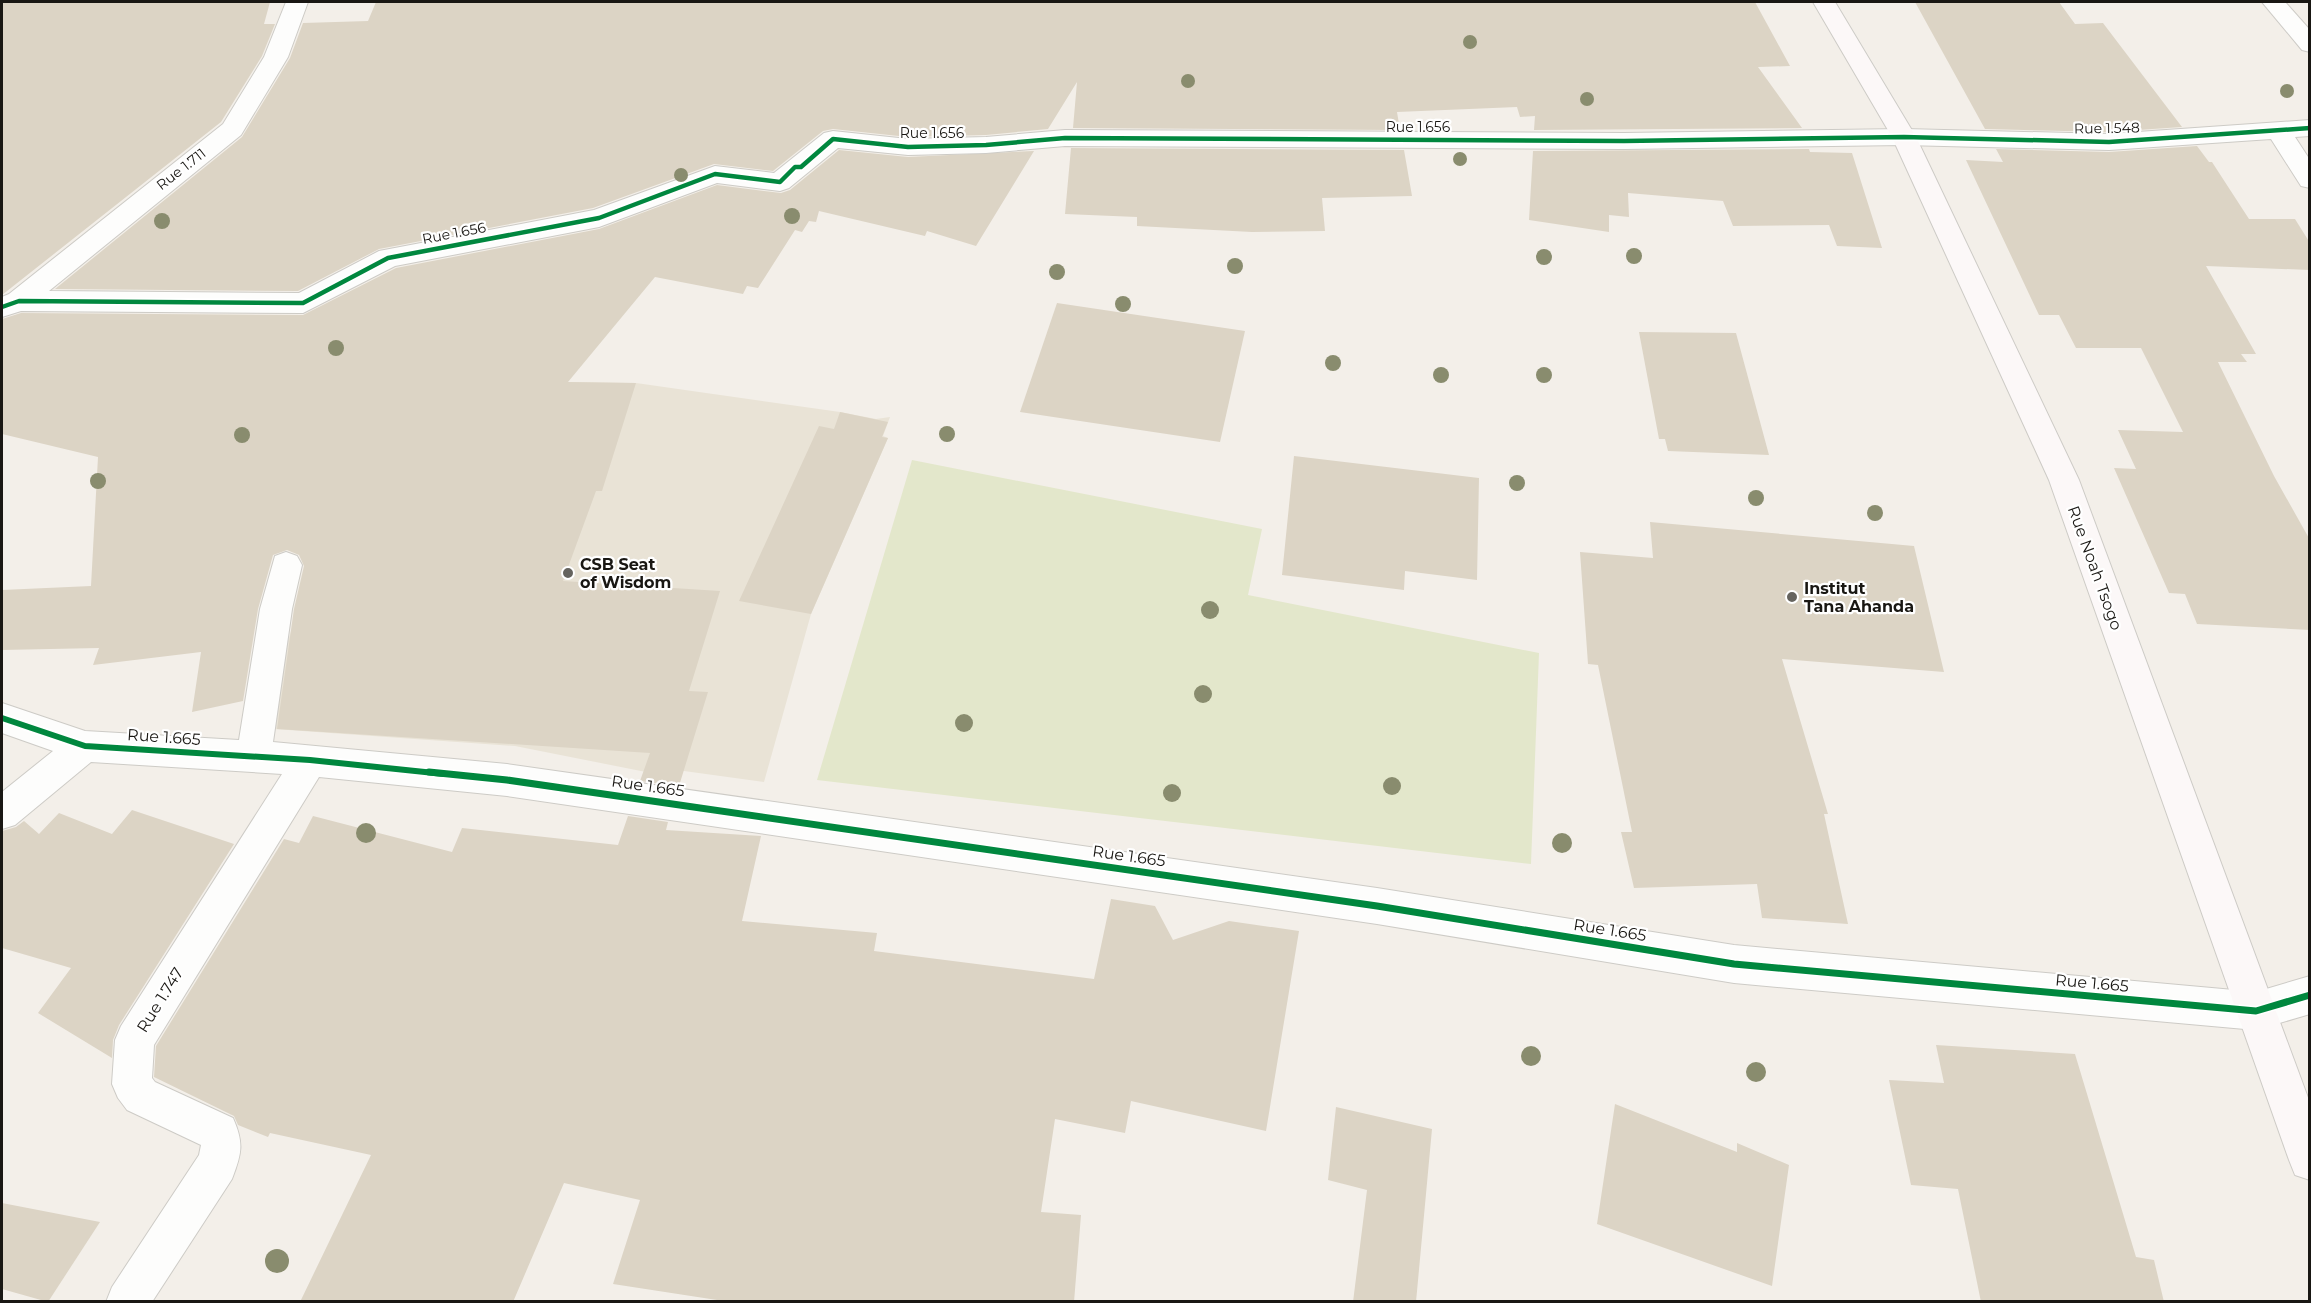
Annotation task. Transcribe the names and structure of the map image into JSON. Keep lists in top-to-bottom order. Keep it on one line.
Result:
{"streets":{"main road":["Rue Noah Tsogo"],"street":["Rue 1.656","Rue 1.548","Rue 1.711","Rue 1.665","Rue 1.747"]},"crossings":[["Rue 1.656","Rue 1.548"],["Rue 1.656","Rue 1.711"],["Rue 1.656","Rue Noah Tsogo"],["Rue 1.548","Rue Noah Tsogo"],["Rue Noah Tsogo","Rue 1.665"],["Rue 1.665","Rue 1.747"]],"places":["CSB Seat of Wisdom","Institut Tana Ahanda"]}
